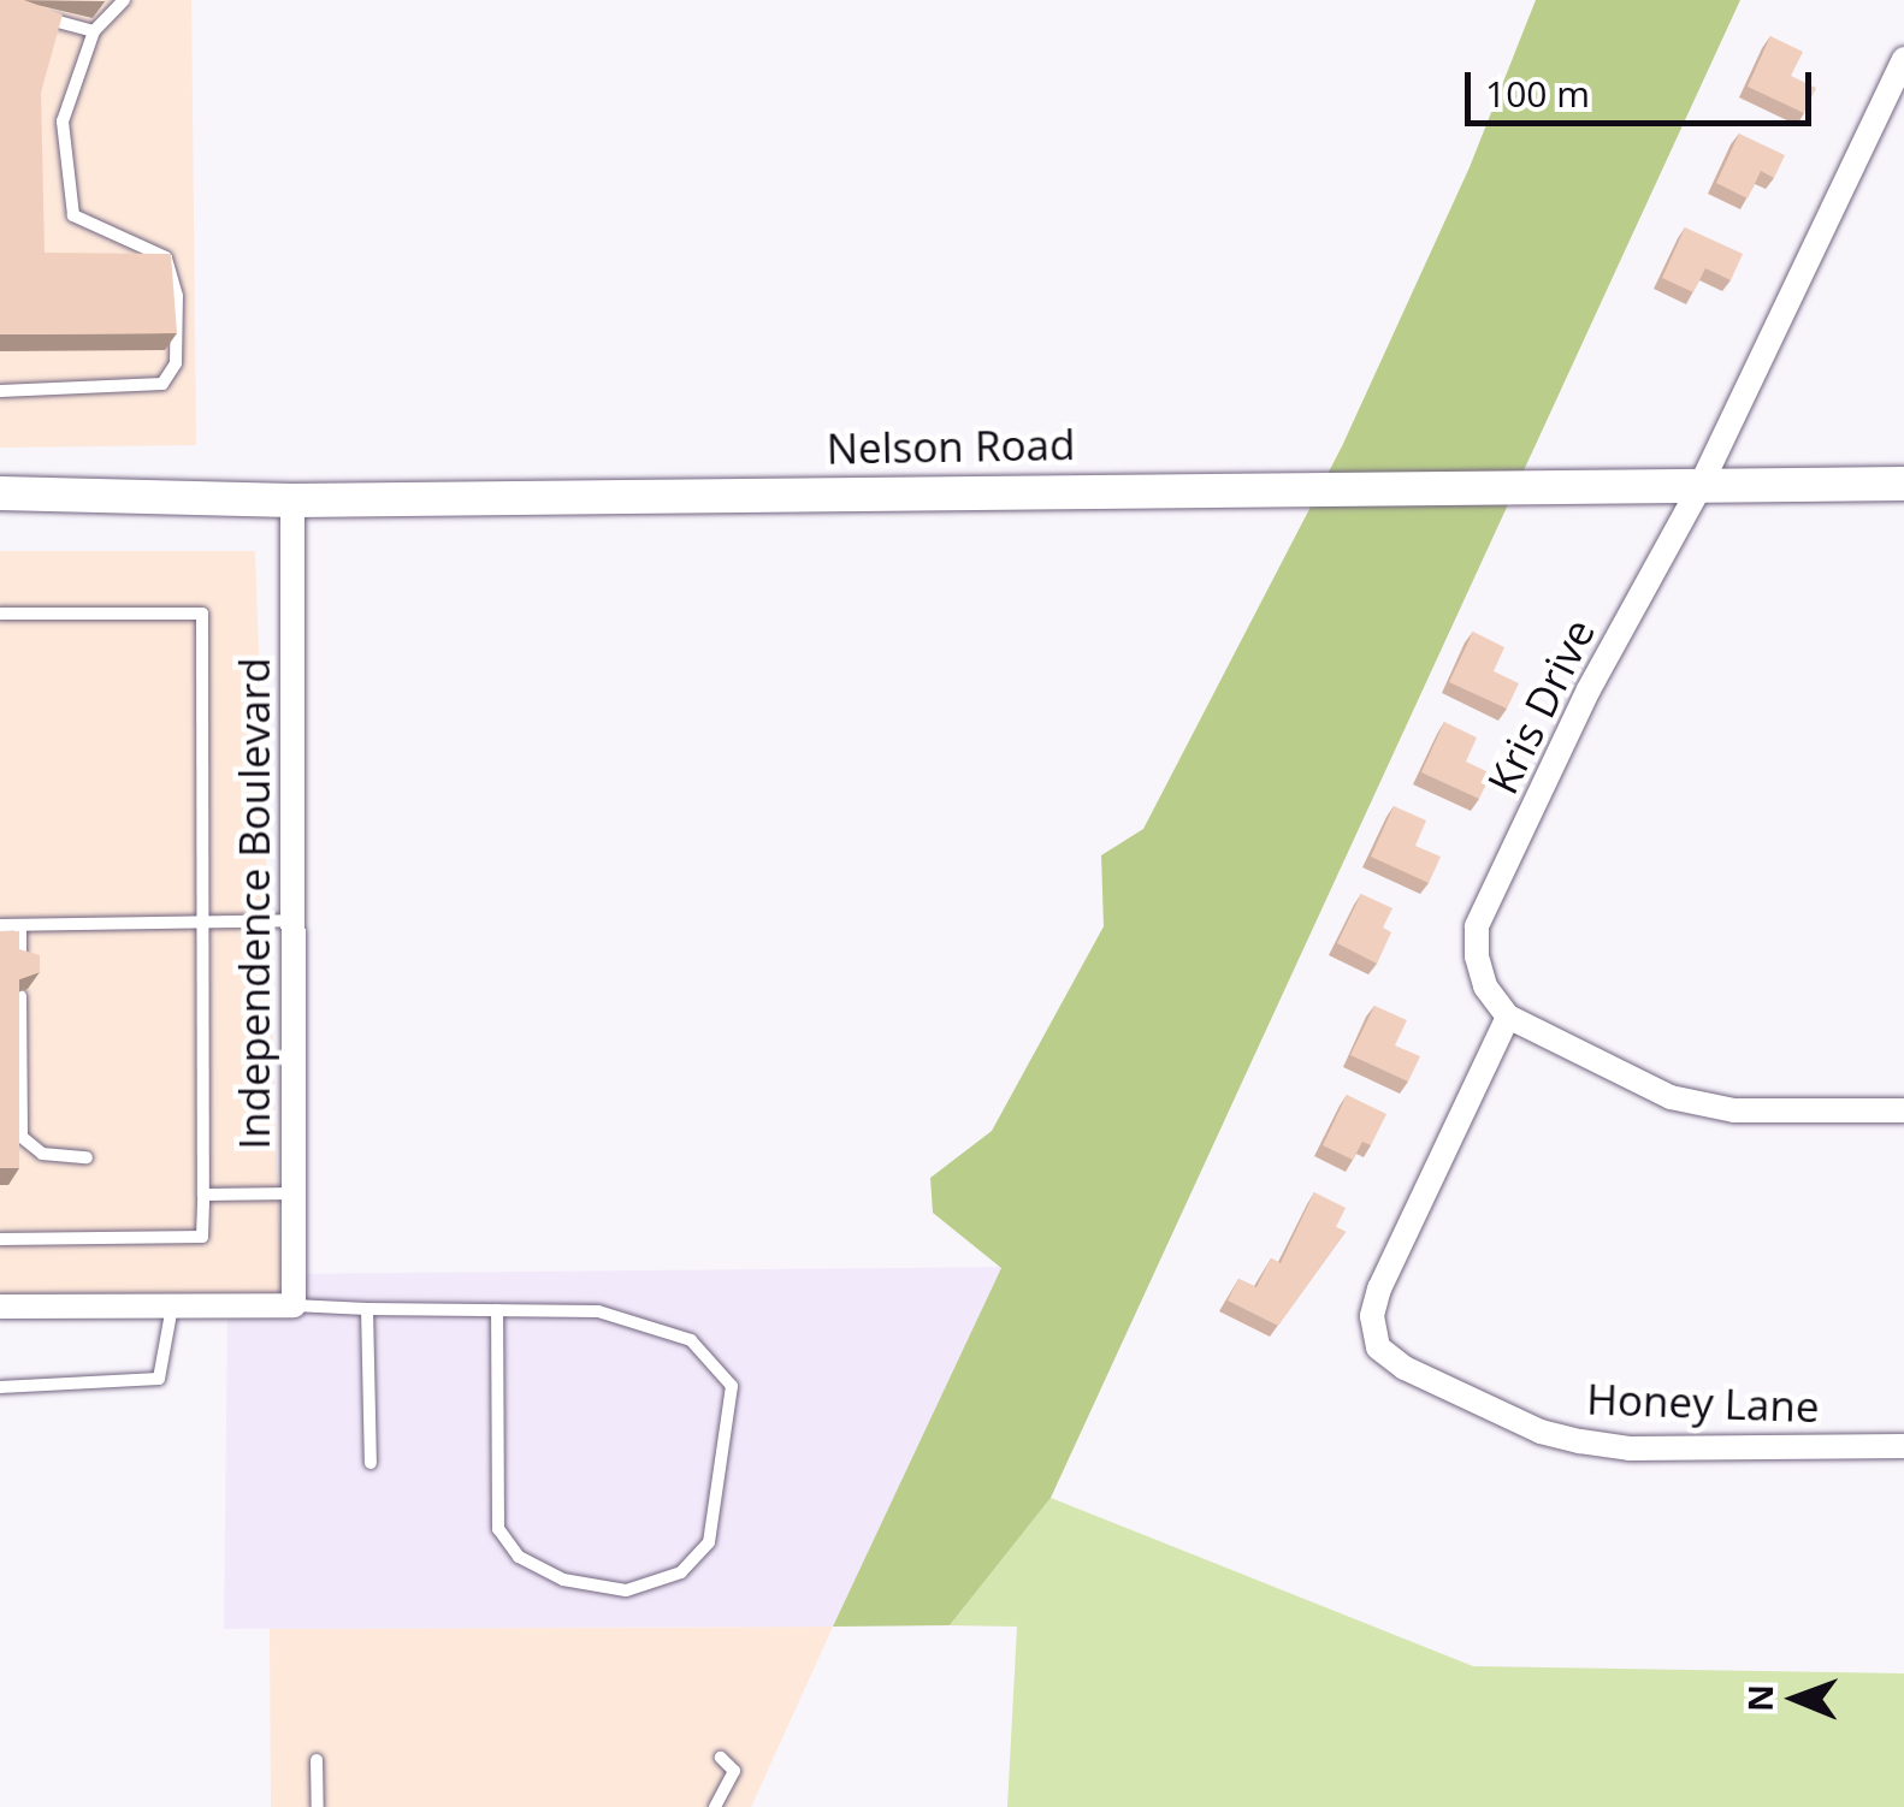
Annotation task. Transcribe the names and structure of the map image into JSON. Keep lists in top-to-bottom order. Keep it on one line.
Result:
{"streets":{"street":["Nelson Road","Kris Drive","Independence Boulevard","Honey Lane"]},"crossings":[["Nelson Road","Kris Drive"],["Nelson Road","Independence Boulevard"],["Kris Drive","Honey Lane"]],"scale_bar":"100 m","north":"left"}
